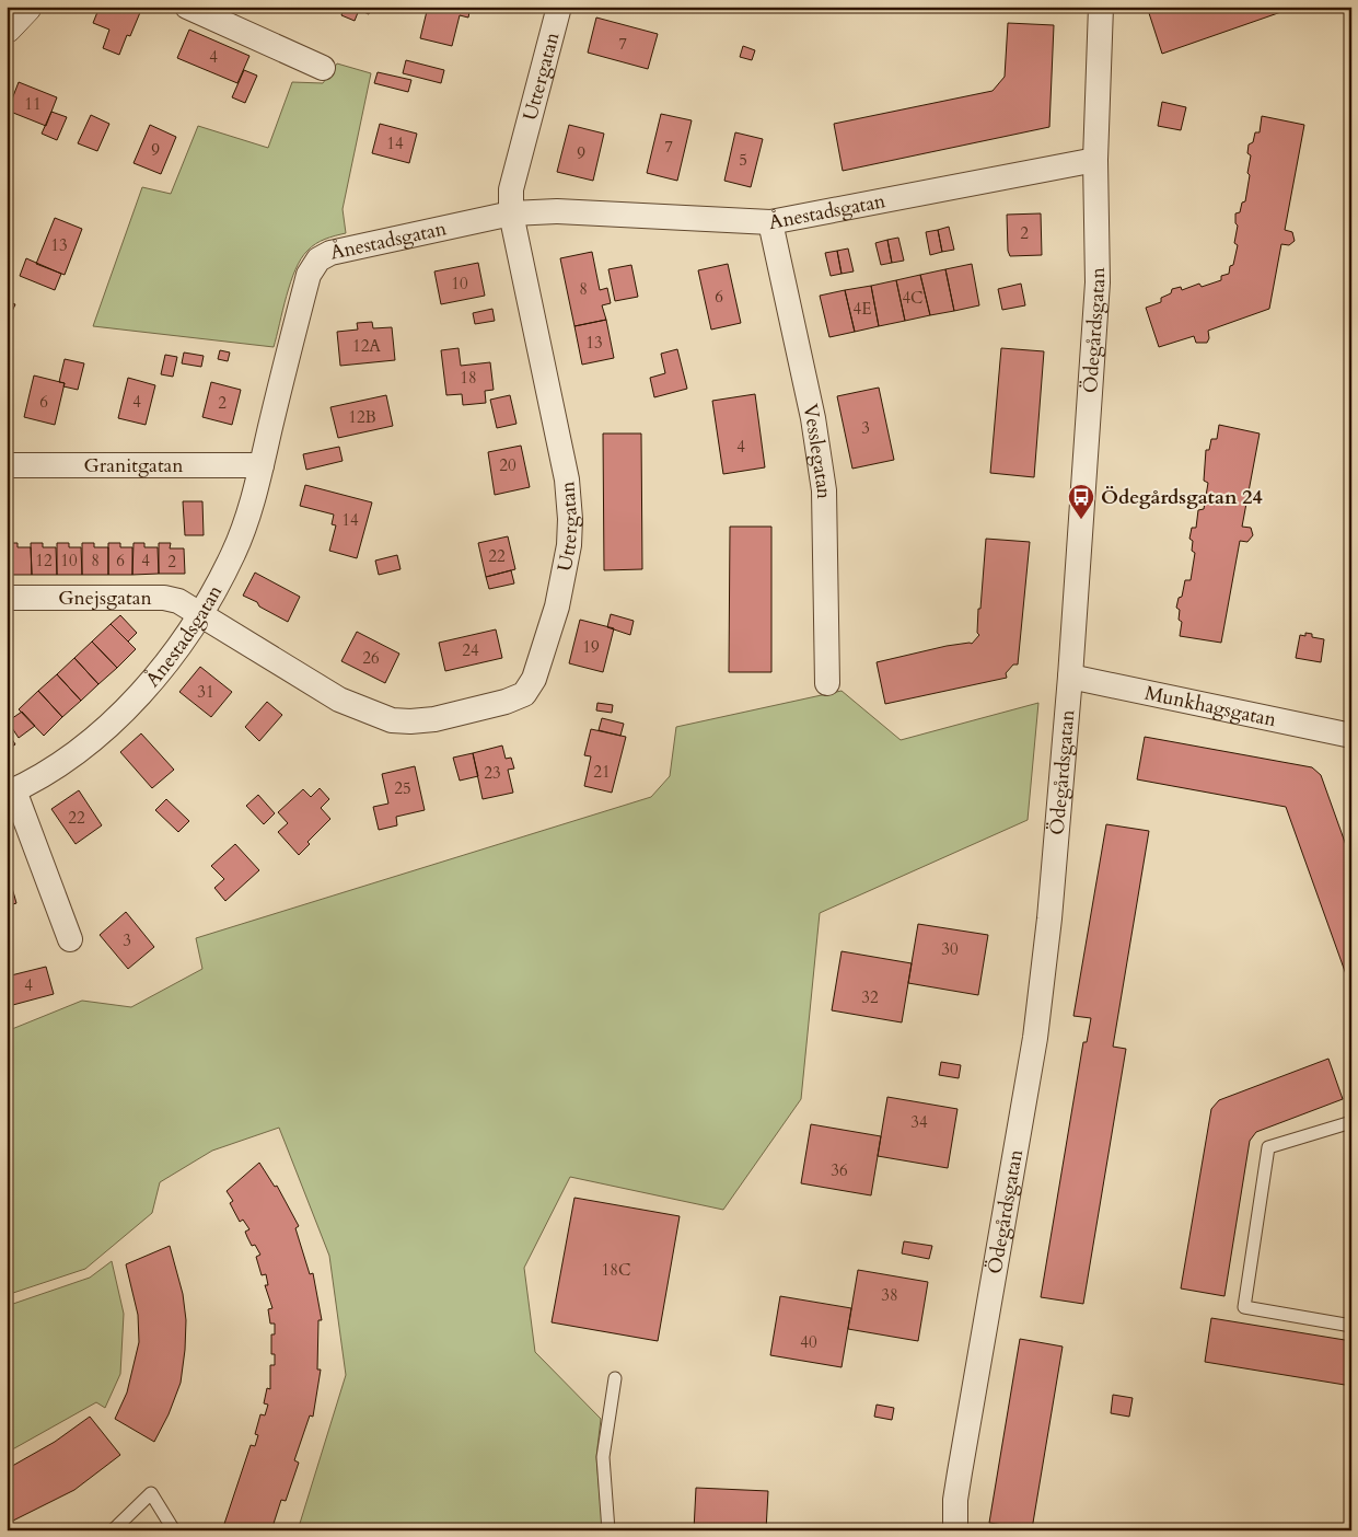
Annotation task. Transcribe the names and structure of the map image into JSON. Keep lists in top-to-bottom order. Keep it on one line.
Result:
{"streets":{"street":["Uttergatan","Ånestadsgatan","Ödegårdsgatan","Vesslegatan","Granitgatan","Gnejsgatan","Munkhagsgatan"]},"crossings":[["Uttergatan","Ånestadsgatan"],["Uttergatan","Gnejsgatan"],["Ånestadsgatan","Ödegårdsgatan"],["Ånestadsgatan","Vesslegatan"],["Ånestadsgatan","Granitgatan"],["Ånestadsgatan","Gnejsgatan"],["Ödegårdsgatan","Munkhagsgatan"]],"places":{"bus stop":["Ödegårdsgatan 24"]},"house_numbers":["7","4","11","14","7","9","9","5","2","13","10","8","6","4C","4E","13","12A","18","6","4","2","12B","3","4","20","14","22","12","10","8","6","4","2","19","24","26","31","21","23","25","22","3","30","4","32","34","36","18C","38","40"]}
